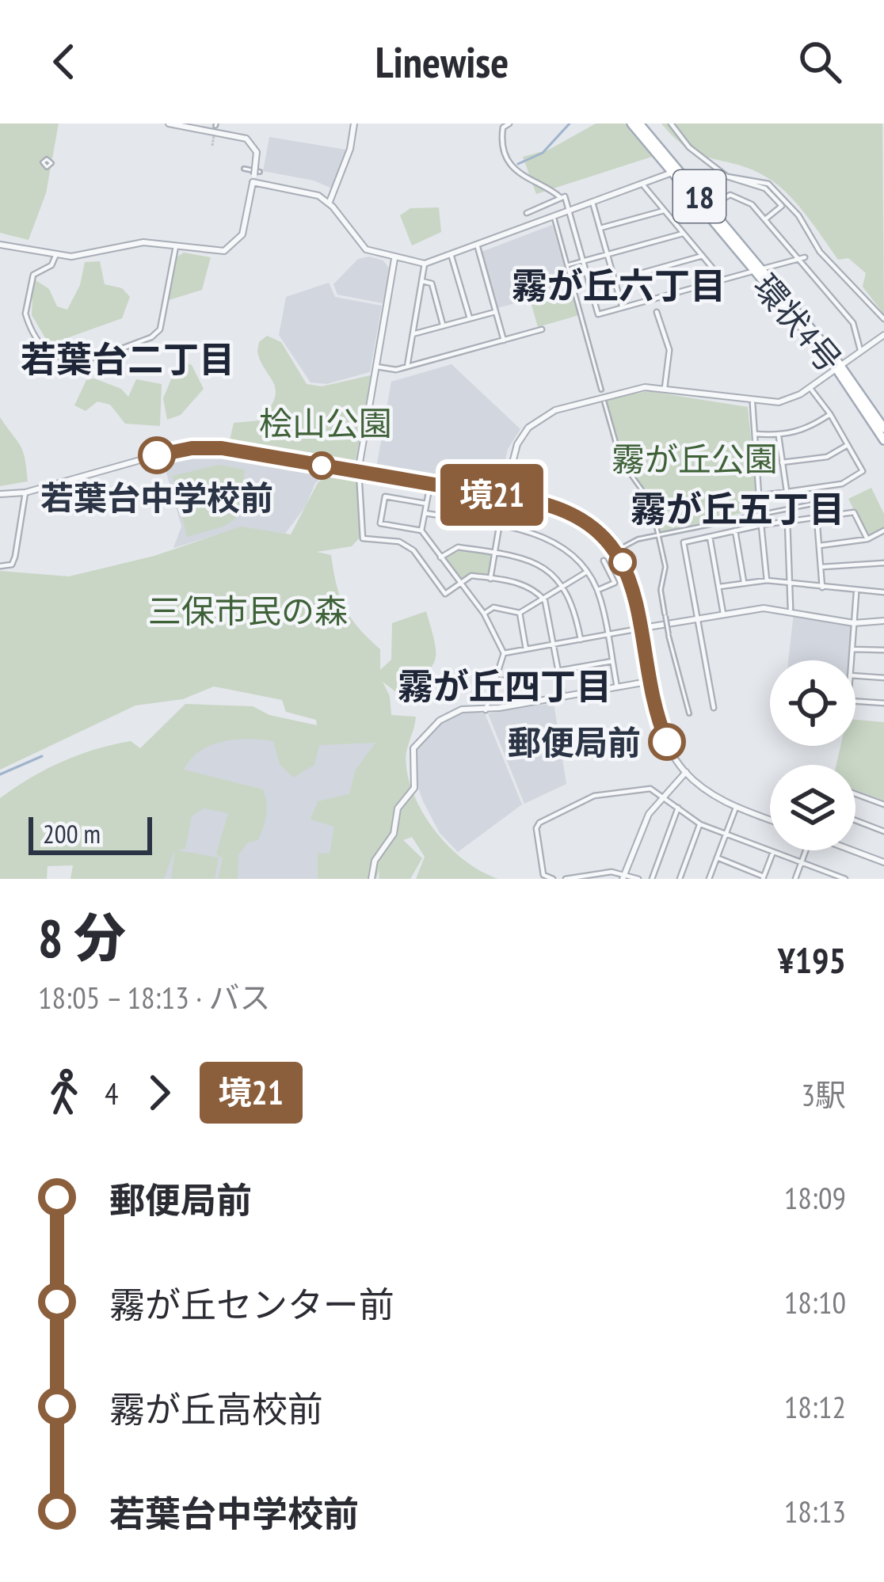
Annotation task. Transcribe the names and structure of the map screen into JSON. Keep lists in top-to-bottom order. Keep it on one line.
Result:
{"streets":{"main road":["18","環状4号"]},"districts":["霧が丘六丁目","若葉台二丁目","霧が丘五丁目","霧が丘四丁目"],"parks":["桧山公園","霧が丘公園","三保市民の森"],"places":["若葉台中学校前","郵便局前"],"lines":["bus line 境21"],"scale_bar":"200 m","page":{"header":"Linewise","on_map":"境21","scale":"200 m","heading":["8 分","18:05 – 18:13 · バス","¥195"],"legs":["4","境21","3駅"],"list":[{"name":"郵便局前","value":"18:09"},{"name":"霧が丘センター前","value":"18:10"},{"name":"霧が丘高校前","value":"18:12"},{"name":"若葉台中学校前","value":"18:13"}]}}
